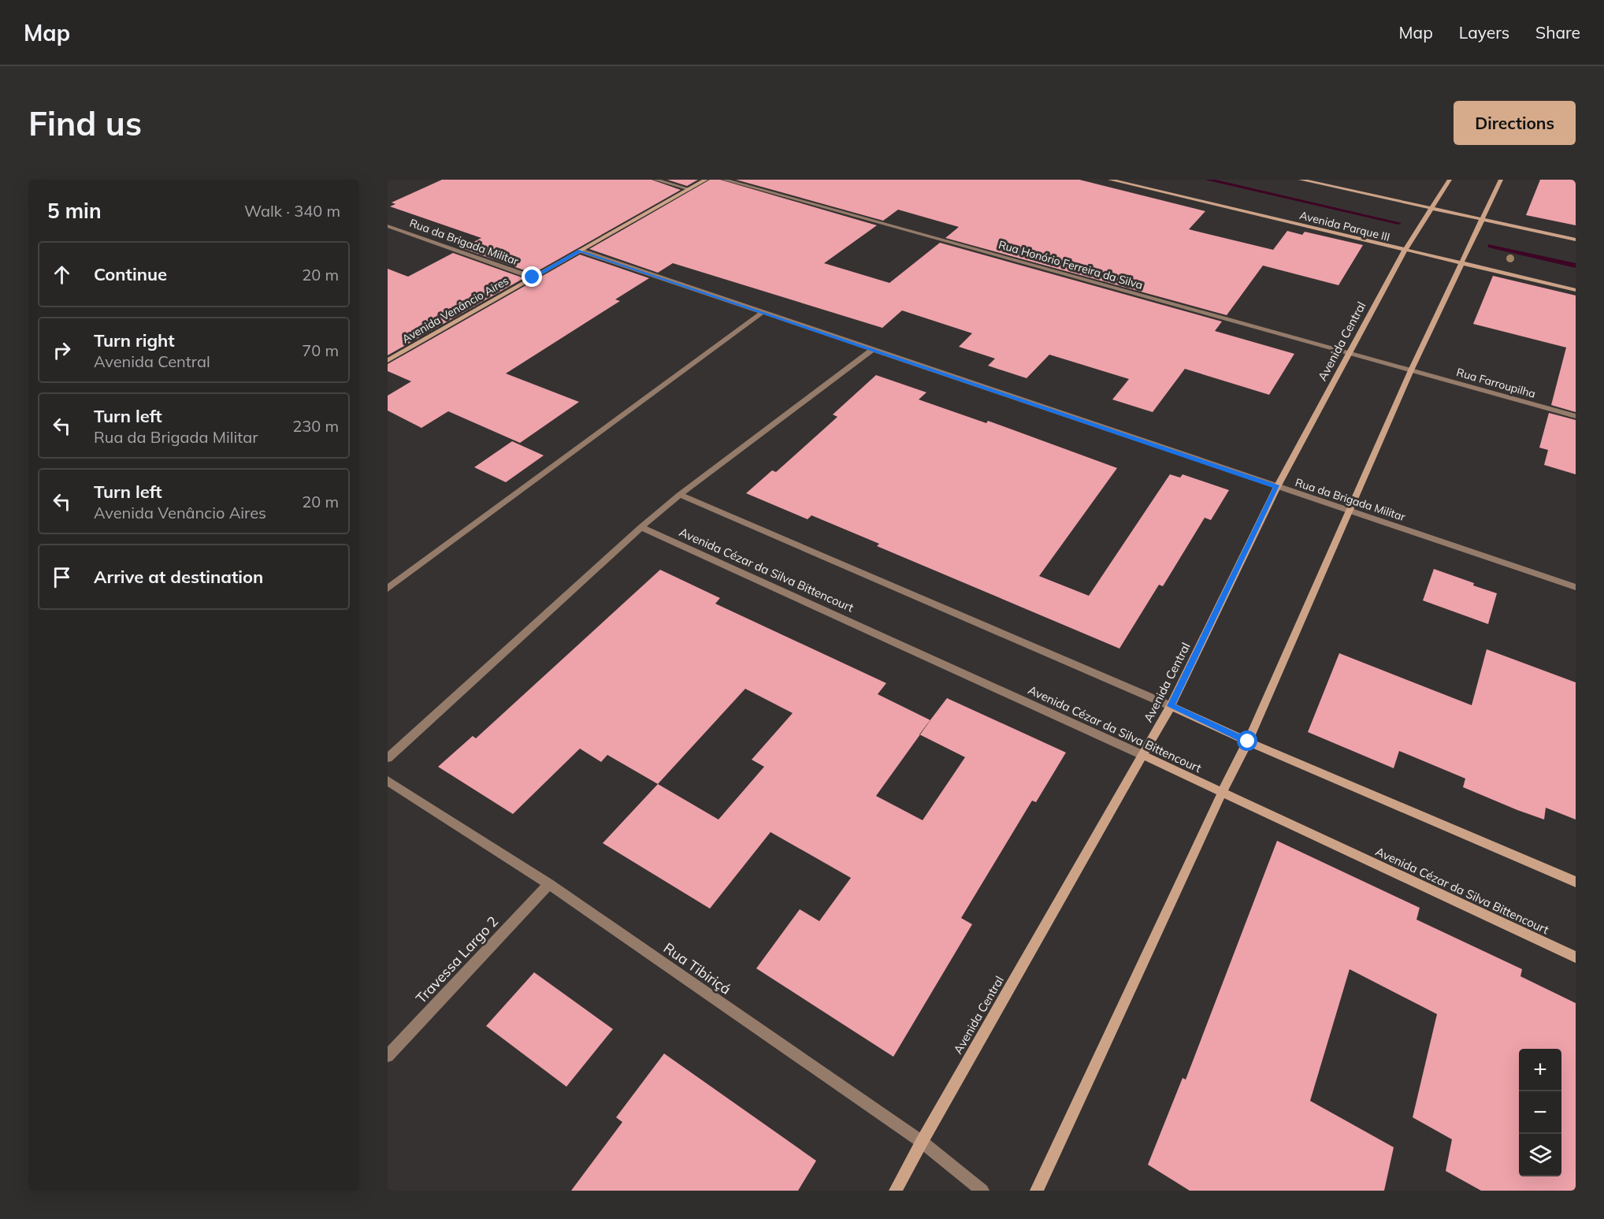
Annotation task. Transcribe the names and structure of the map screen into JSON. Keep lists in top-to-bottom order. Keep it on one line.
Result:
{"streets":{"main road":["Avenida Parque III","Avenida Venâncio Aires","Avenida Central","Avenida Cézar da Silva Bittencourt"],"street":["Rua da Brigada Militar","Rua Honório Ferreira da Silva","Rua Farroupilha","Travessa Largo 2","Rua Tibiriçá"]},"crossings":[["Avenida Parque III","Avenida Central"],["Rua da Brigada Militar","Avenida Venâncio Aires"],["Rua da Brigada Militar","Avenida Central"],["Rua Honório Ferreira da Silva","Avenida Central"],["Rua Honório Ferreira da Silva","Rua Farroupilha"],["Avenida Central","Avenida Cézar da Silva Bittencourt"],["Avenida Central","Rua Tibiriçá"],["Travessa Largo 2","Rua Tibiriçá"]],"page":{"header":"Map","nav":["Map","Layers","Share"],"buttons":"Directions","title":"Find us","heading":["5 min","Walk · 340 m"],"list":[["Continue","20 m"],["Turn right","Avenida Central","70 m"],["Turn left","Rua da Brigada Militar","230 m"],["Turn left","Avenida Venâncio Aires","20 m"],"Arrive at destination"],"map_buttons":["+","−"]}}
